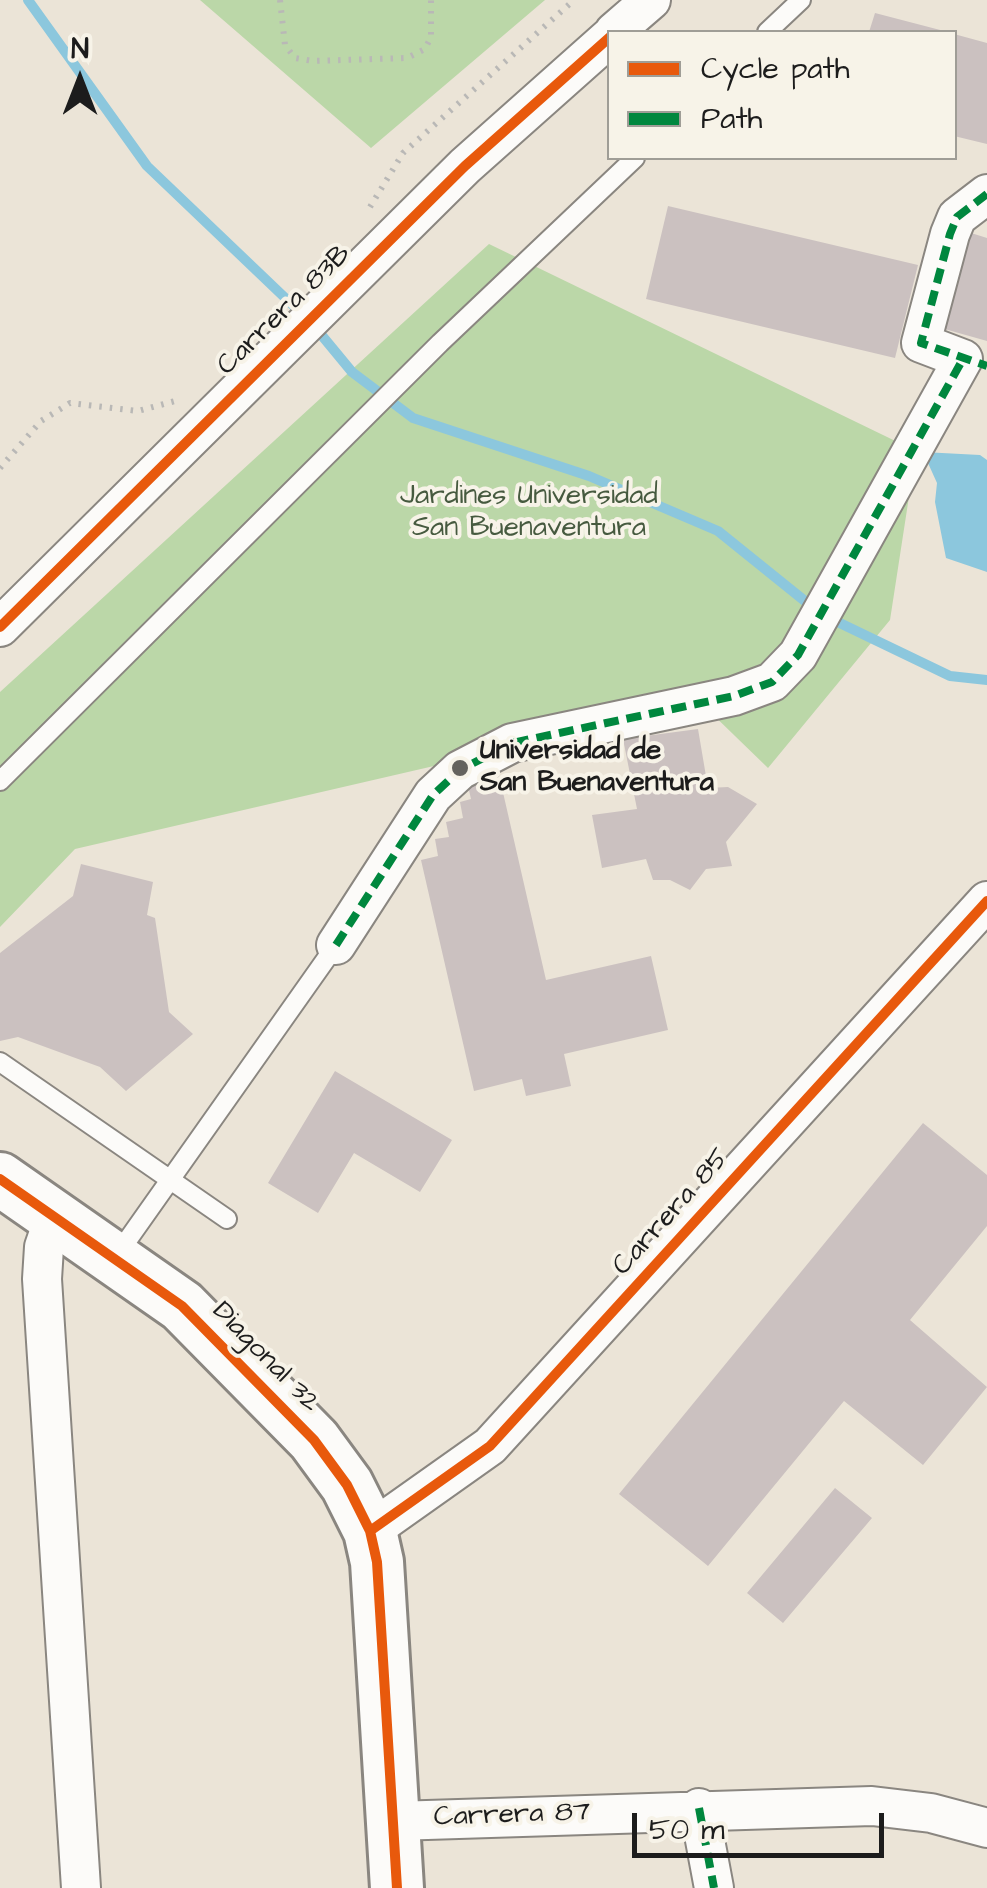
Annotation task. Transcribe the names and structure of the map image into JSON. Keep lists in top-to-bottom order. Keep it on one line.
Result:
{"streets":{"street":["Carrera 83B","Carrera 85","Diagonal 32","Carrera 87"]},"crossings":[["Carrera 85","Diagonal 32"],["Diagonal 32","Carrera 87"]],"parks":["Jardines Universidad San Buenaventura"],"places":["Universidad de San Buenaventura"],"legend":["Cycle path","Path"],"scale_bar":"50 m","north":"top"}
